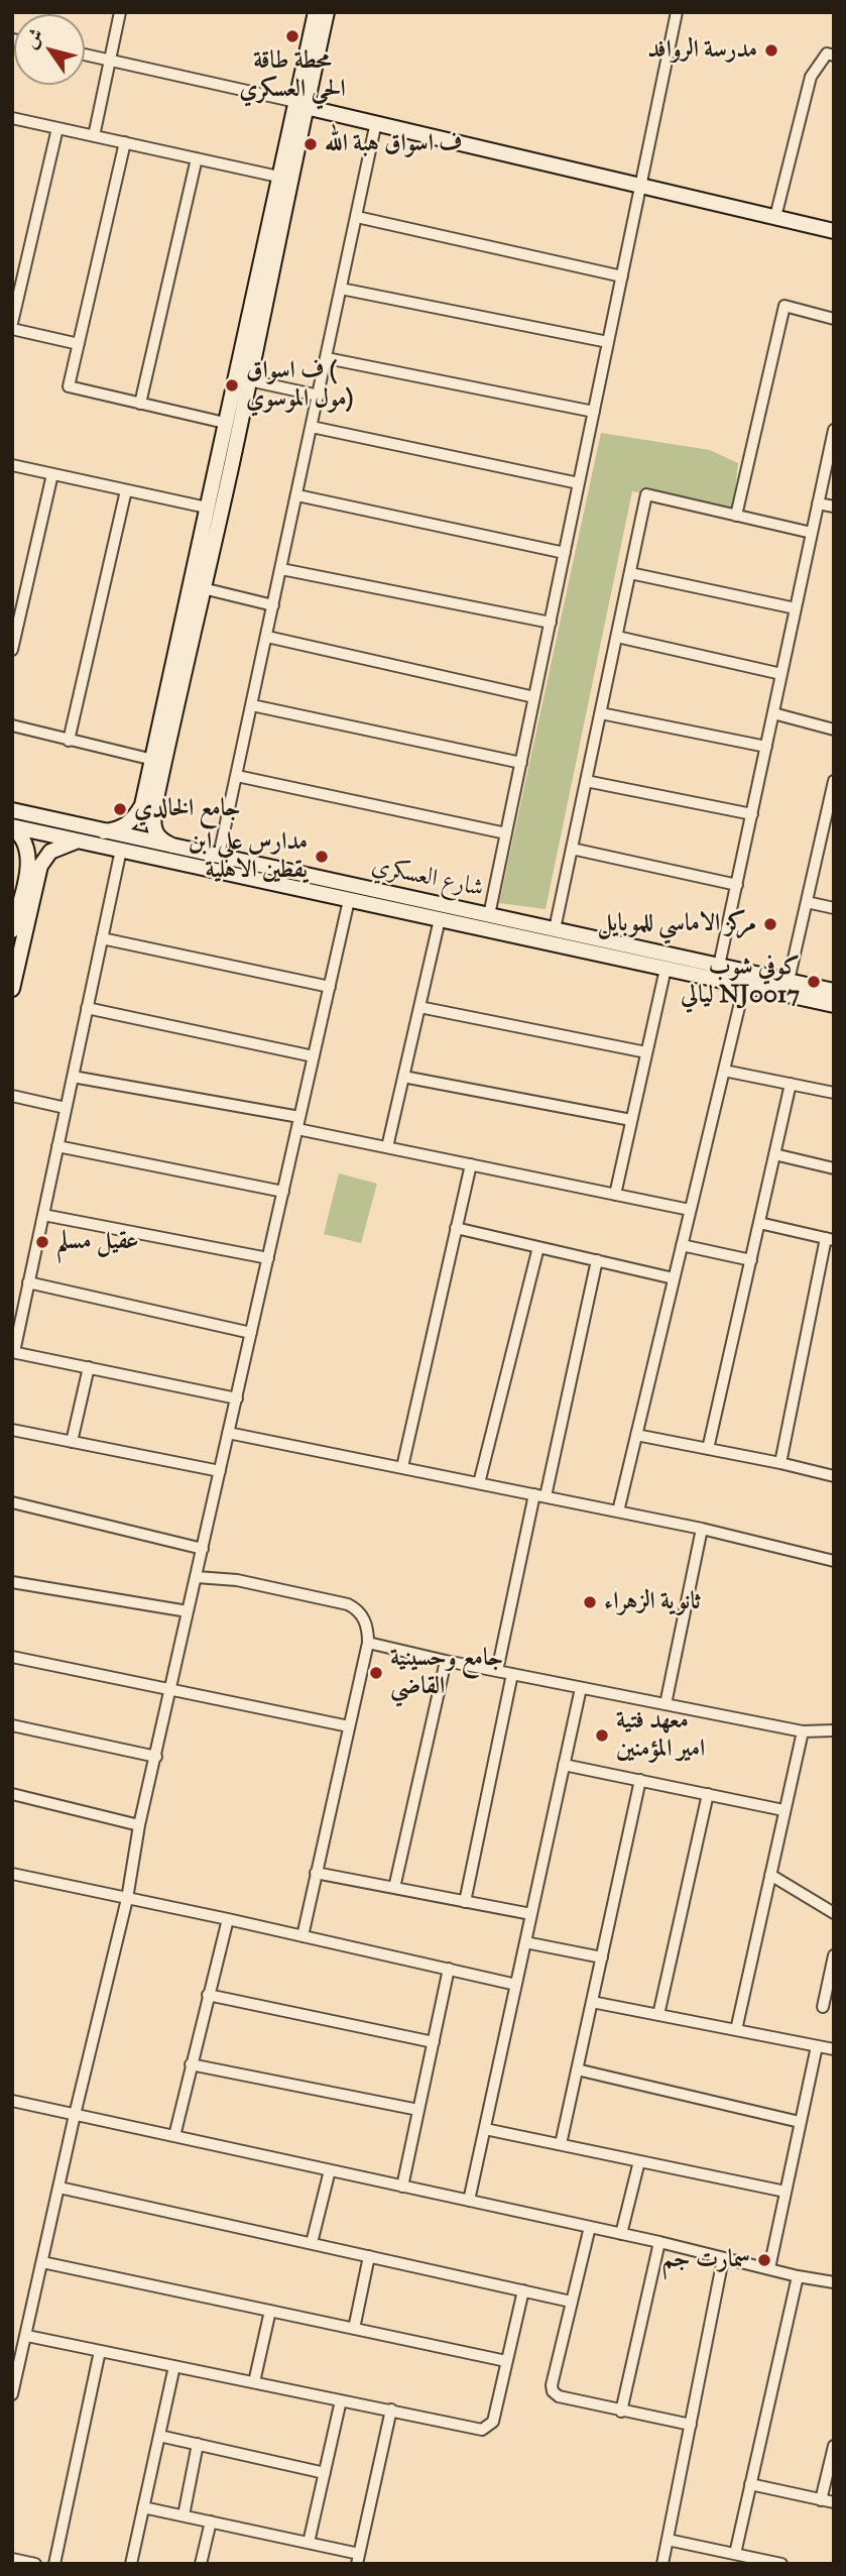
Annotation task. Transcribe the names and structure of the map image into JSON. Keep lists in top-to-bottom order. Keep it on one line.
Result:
{"streets":{"street":["شارع العسكري"]},"places":["محطة طاقة الحي العسكري","مدرسة الروافد","ف اسواق هبة الله","ف اسواق ( مول الموسوي)","جامع الخالدي","مدارس علي ابن يقطين الاهلية","مركز الاماسي للموبايل","كوفي شوب ليالي NJ0017","عقيل مسلم","ثانوية الزهراء","جامع وحسينية القاضي","معهد فتية امير المؤمنين","سمارت جم"],"north":"top left"}
